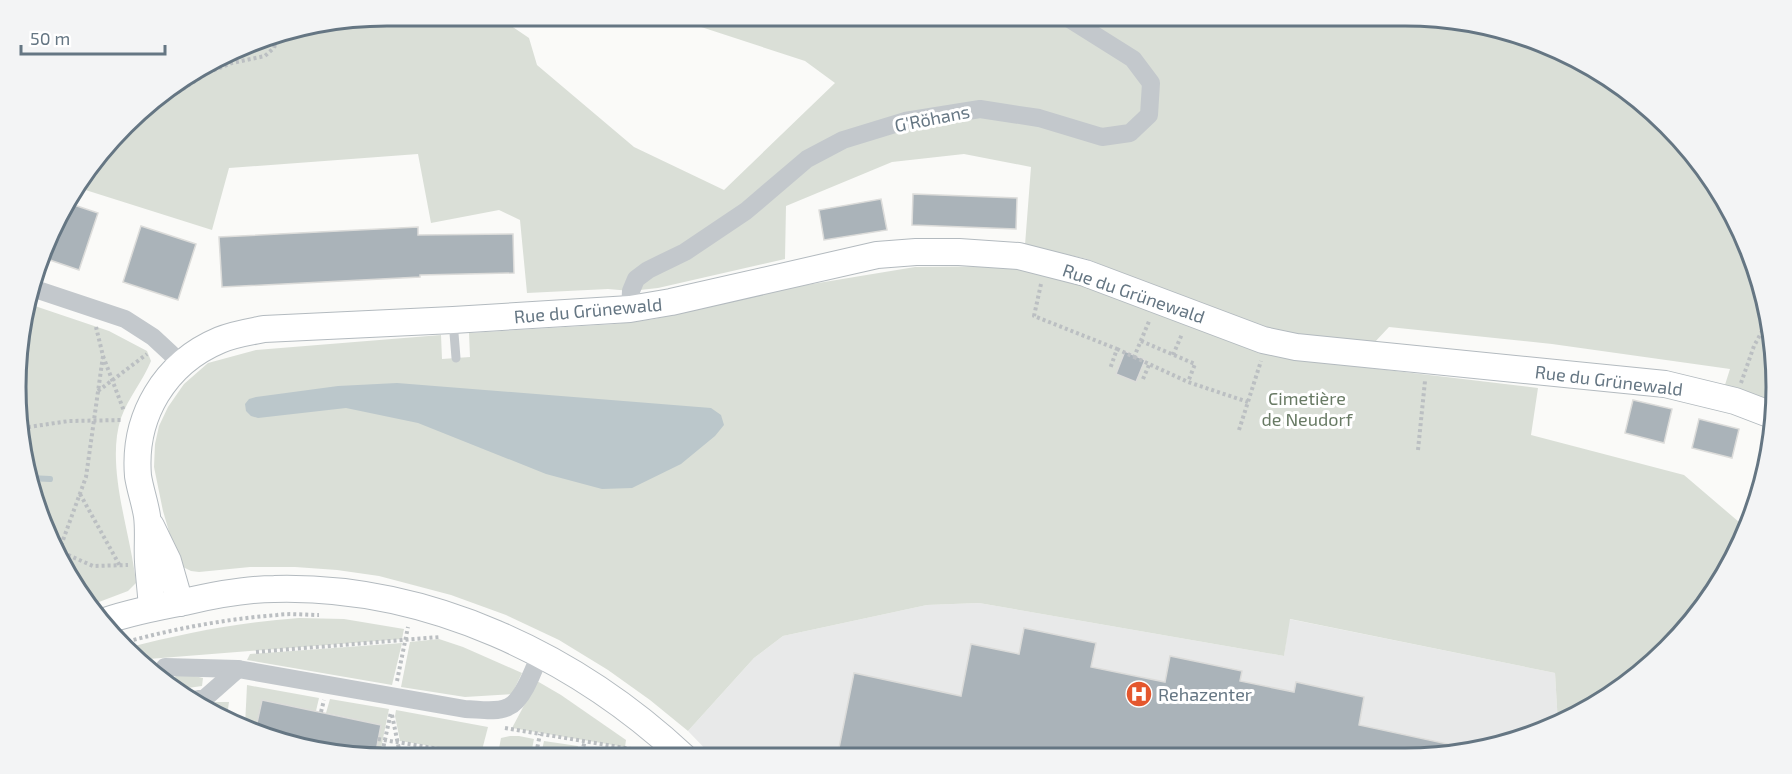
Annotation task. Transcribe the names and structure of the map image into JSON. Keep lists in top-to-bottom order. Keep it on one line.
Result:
{"streets":{"main road":["Rue du Grünewald"],"street":["G'Röhans"]},"crossings":[["G'Röhans","Rue du Grünewald"]],"parks":["Cimetière de Neudorf"],"places":{"hospital":["Rehazenter"]},"scale_bar":"50 m"}
